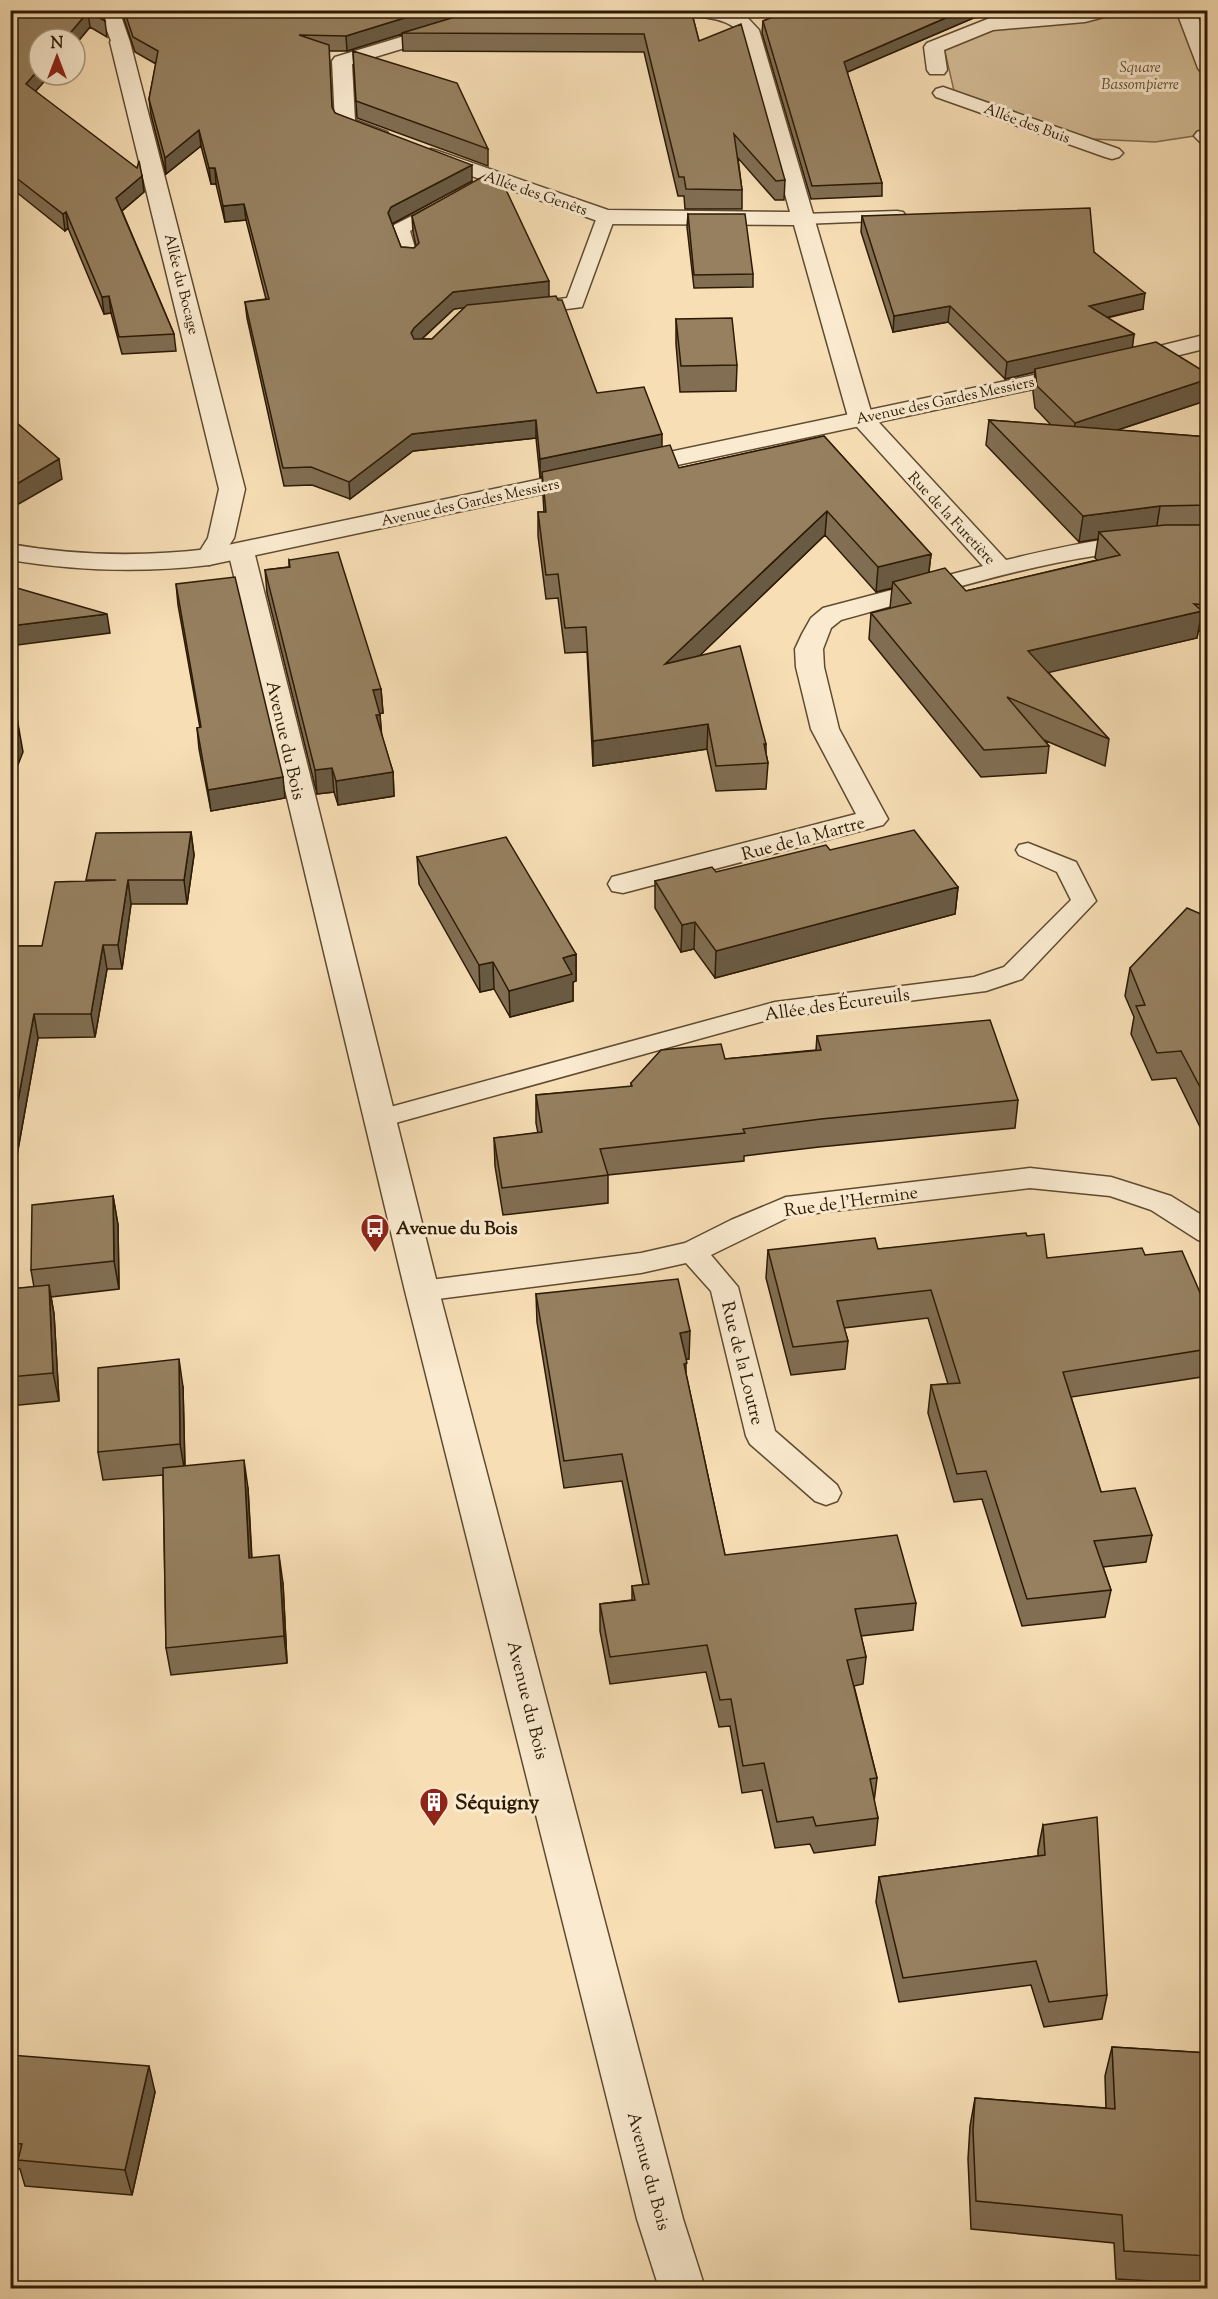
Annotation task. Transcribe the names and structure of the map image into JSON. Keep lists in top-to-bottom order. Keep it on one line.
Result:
{"streets":{"street":["Allée des Buis","Allée des Genêts","Allée du Bocage","Avenue des Gardes Messiers","Rue de la Furetière","Avenue du Bois","Rue de la Martre"],"lane":["Allée des Écureuils","Rue de l'Hermine","Rue de la Loutre"]},"crossings":[["Allée du Bocage","Avenue des Gardes Messiers"],["Allée du Bocage","Avenue du Bois"],["Avenue des Gardes Messiers","Rue de la Furetière"],["Avenue des Gardes Messiers","Avenue du Bois"],["Rue de la Furetière","Rue de la Martre"],["Avenue du Bois","Allée des Écureuils"],["Avenue du Bois","Rue de l'Hermine"],["Rue de l'Hermine","Rue de la Loutre"]],"parks":["Square Bassompierre"],"places":{"bus stop":["Avenue du Bois"],"building":["Séquigny"]},"north":"top"}
